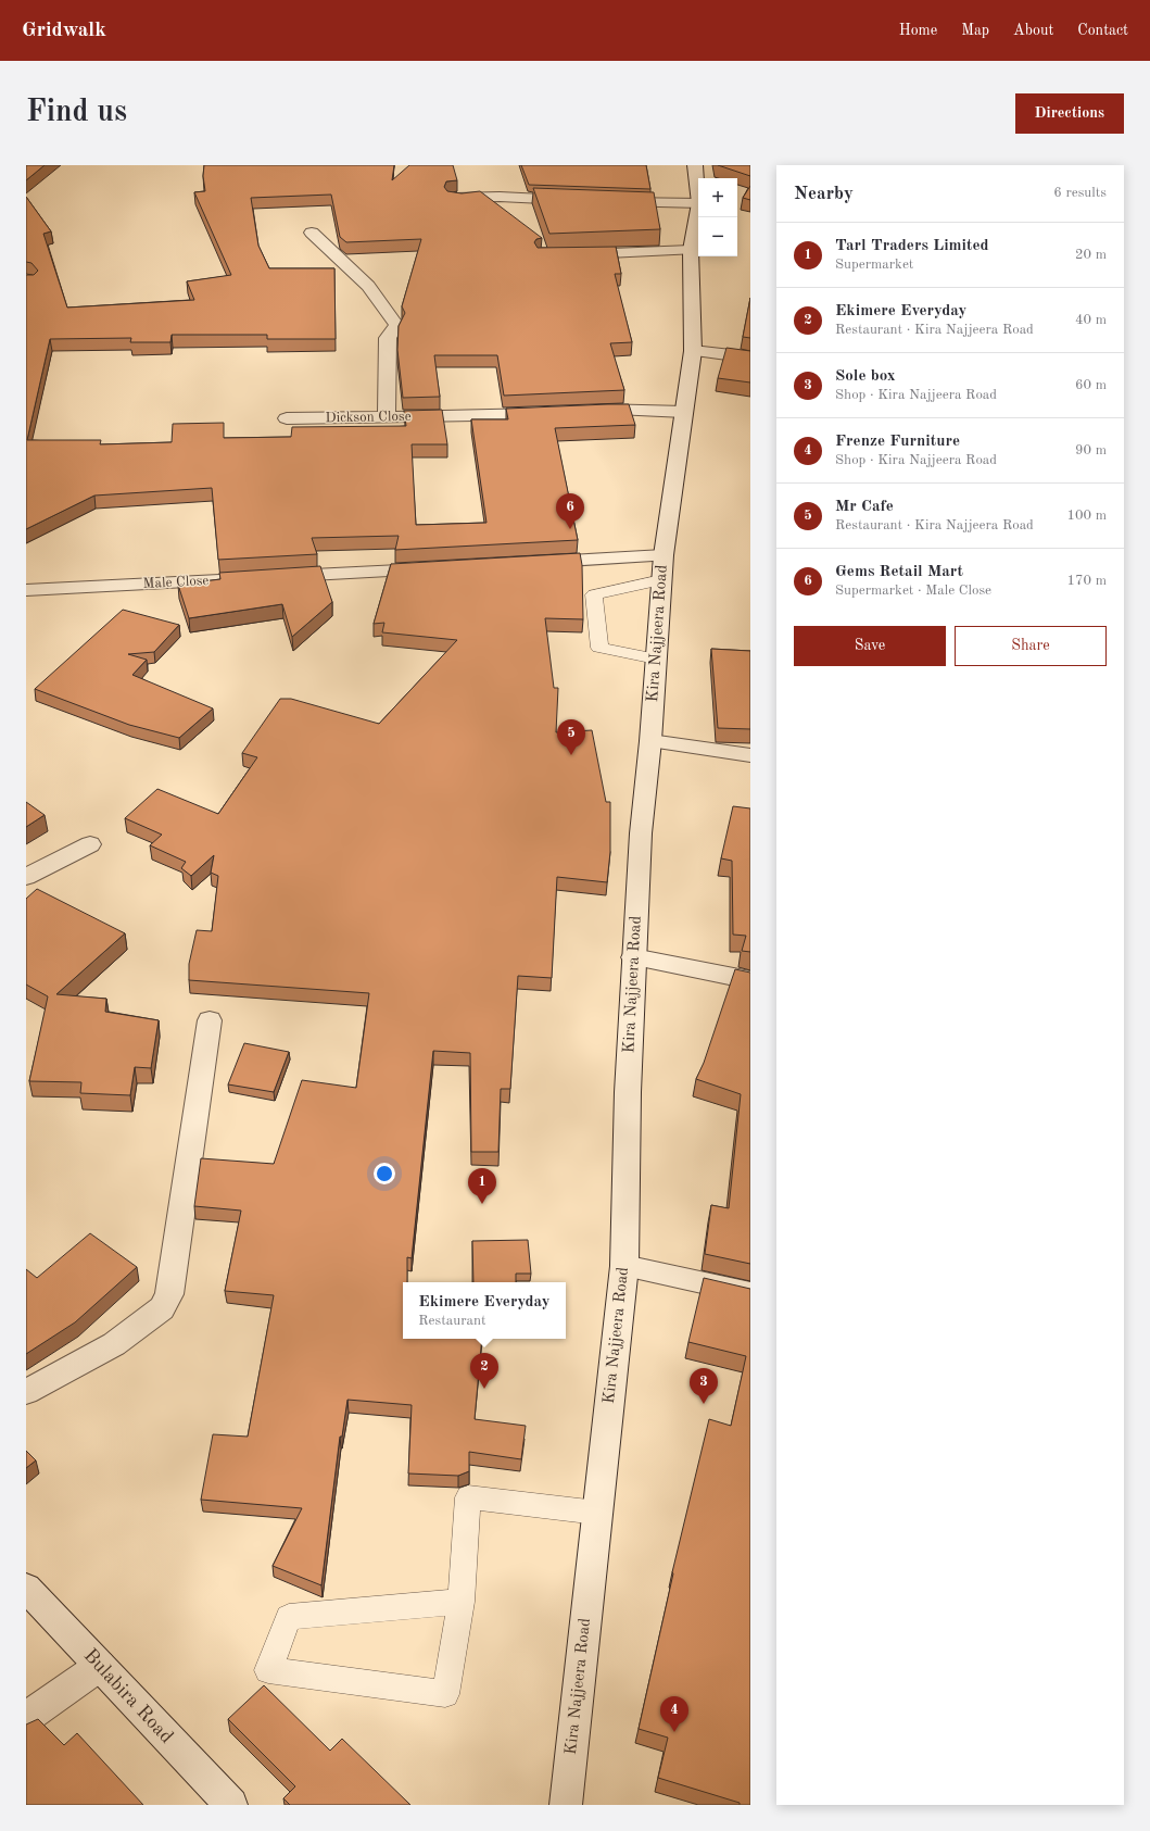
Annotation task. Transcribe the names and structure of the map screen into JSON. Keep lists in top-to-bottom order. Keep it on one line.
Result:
{"streets":{"street":["Dickson Close","Male Close","Kira Najjeera Road","Bulabira Road"]},"page":{"header":"Gridwalk","nav":["Home","Map","About","Contact"],"buttons":["Directions",["Save","Share"]],"title":"Find us","heading":["Nearby","6 results"],"map_buttons":["+","−"],"list":[{"mark":"1","name":"Tarl Traders Limited","note":"Supermarket","value":"20 m"},{"mark":"2","name":"Ekimere Everyday","note":"Restaurant · Kira Najjeera Road","value":"40 m"},{"mark":"3","name":"Sole box","note":"Shop · Kira Najjeera Road","value":"60 m"},{"mark":"4","name":"Frenze Furniture","note":"Shop · Kira Najjeera Road","value":"90 m"},{"mark":"5","name":"Mr Cafe","note":"Restaurant · Kira Najjeera Road","value":"100 m"},{"mark":"6","name":"Gems Retail Mart","note":"Supermarket · Male Close","value":"170 m"}],"pins":["6","5","1","2","3","4"],"popup":["Ekimere Everyday","Restaurant"]}}
